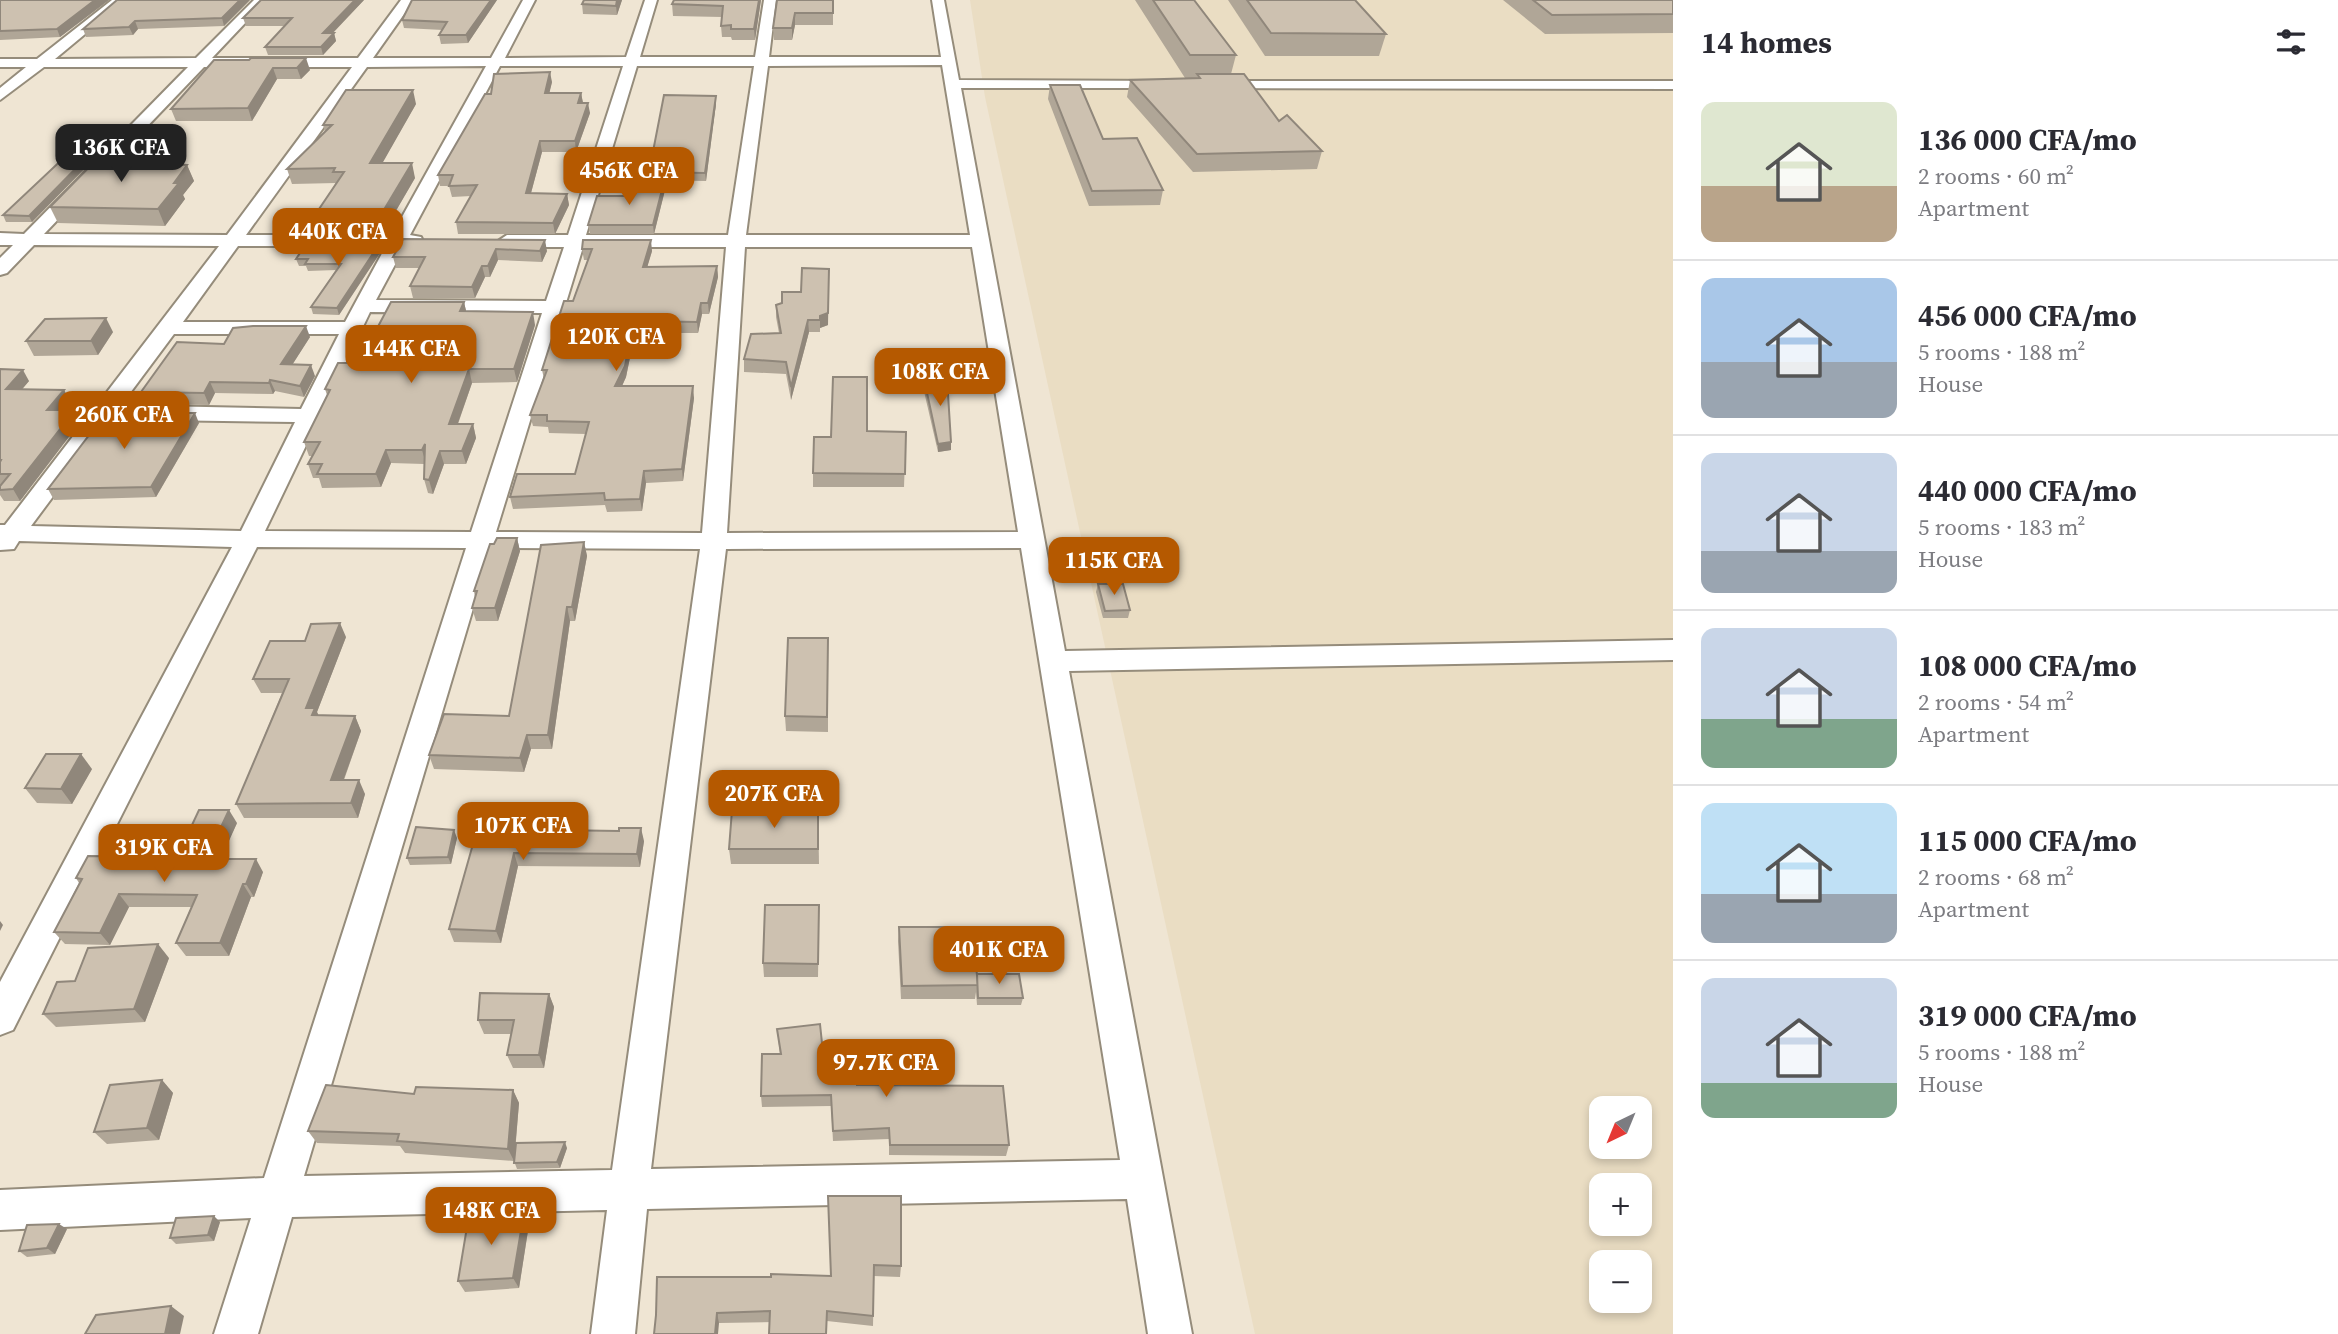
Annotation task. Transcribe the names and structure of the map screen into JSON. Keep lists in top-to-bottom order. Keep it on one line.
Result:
{"north":"bottom left","page":{"heading":"14 homes","list":[{"name":"136 000 CFA/mo","note":"2 rooms · 60 m² · Apartment"},{"name":"456 000 CFA/mo","note":"5 rooms · 188 m² · House"},{"name":"440 000 CFA/mo","note":"5 rooms · 183 m² · House"},{"name":"108 000 CFA/mo","note":"2 rooms · 54 m² · Apartment"},{"name":"115 000 CFA/mo","note":"2 rooms · 68 m² · Apartment"},{"name":"319 000 CFA/mo","note":"5 rooms · 188 m² · House"}],"price":["136K CFA","456K CFA","440K CFA","120K CFA","144K CFA","108K CFA","260K CFA","115K CFA","207K CFA","107K CFA","319K CFA","401K CFA","97.7K CFA","148K CFA"],"map_buttons":["+","−"]}}
